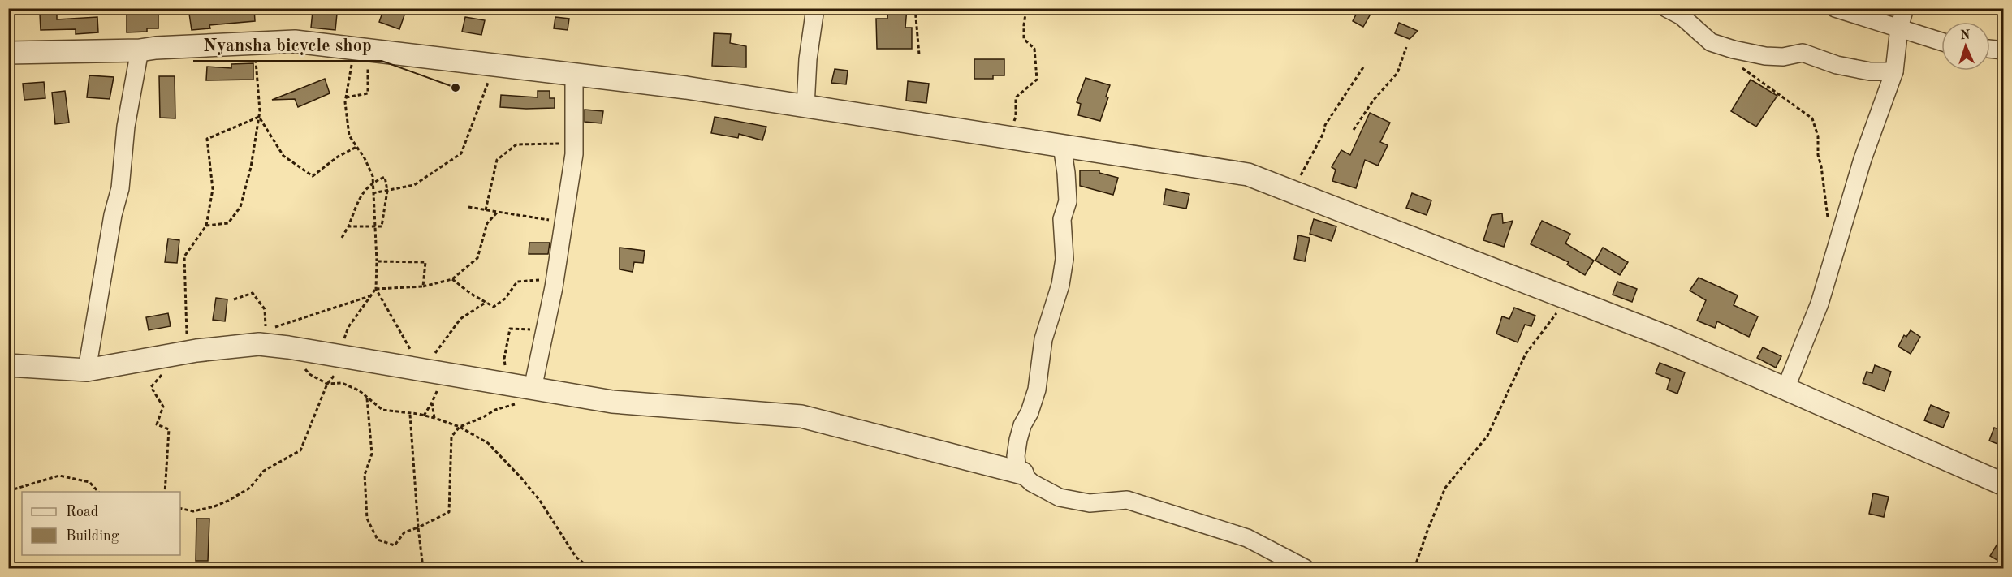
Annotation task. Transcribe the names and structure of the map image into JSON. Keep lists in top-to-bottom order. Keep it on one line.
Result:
{"places":["Nyansha bicycle shop"],"legend":["Road","Building"],"north":"top"}
